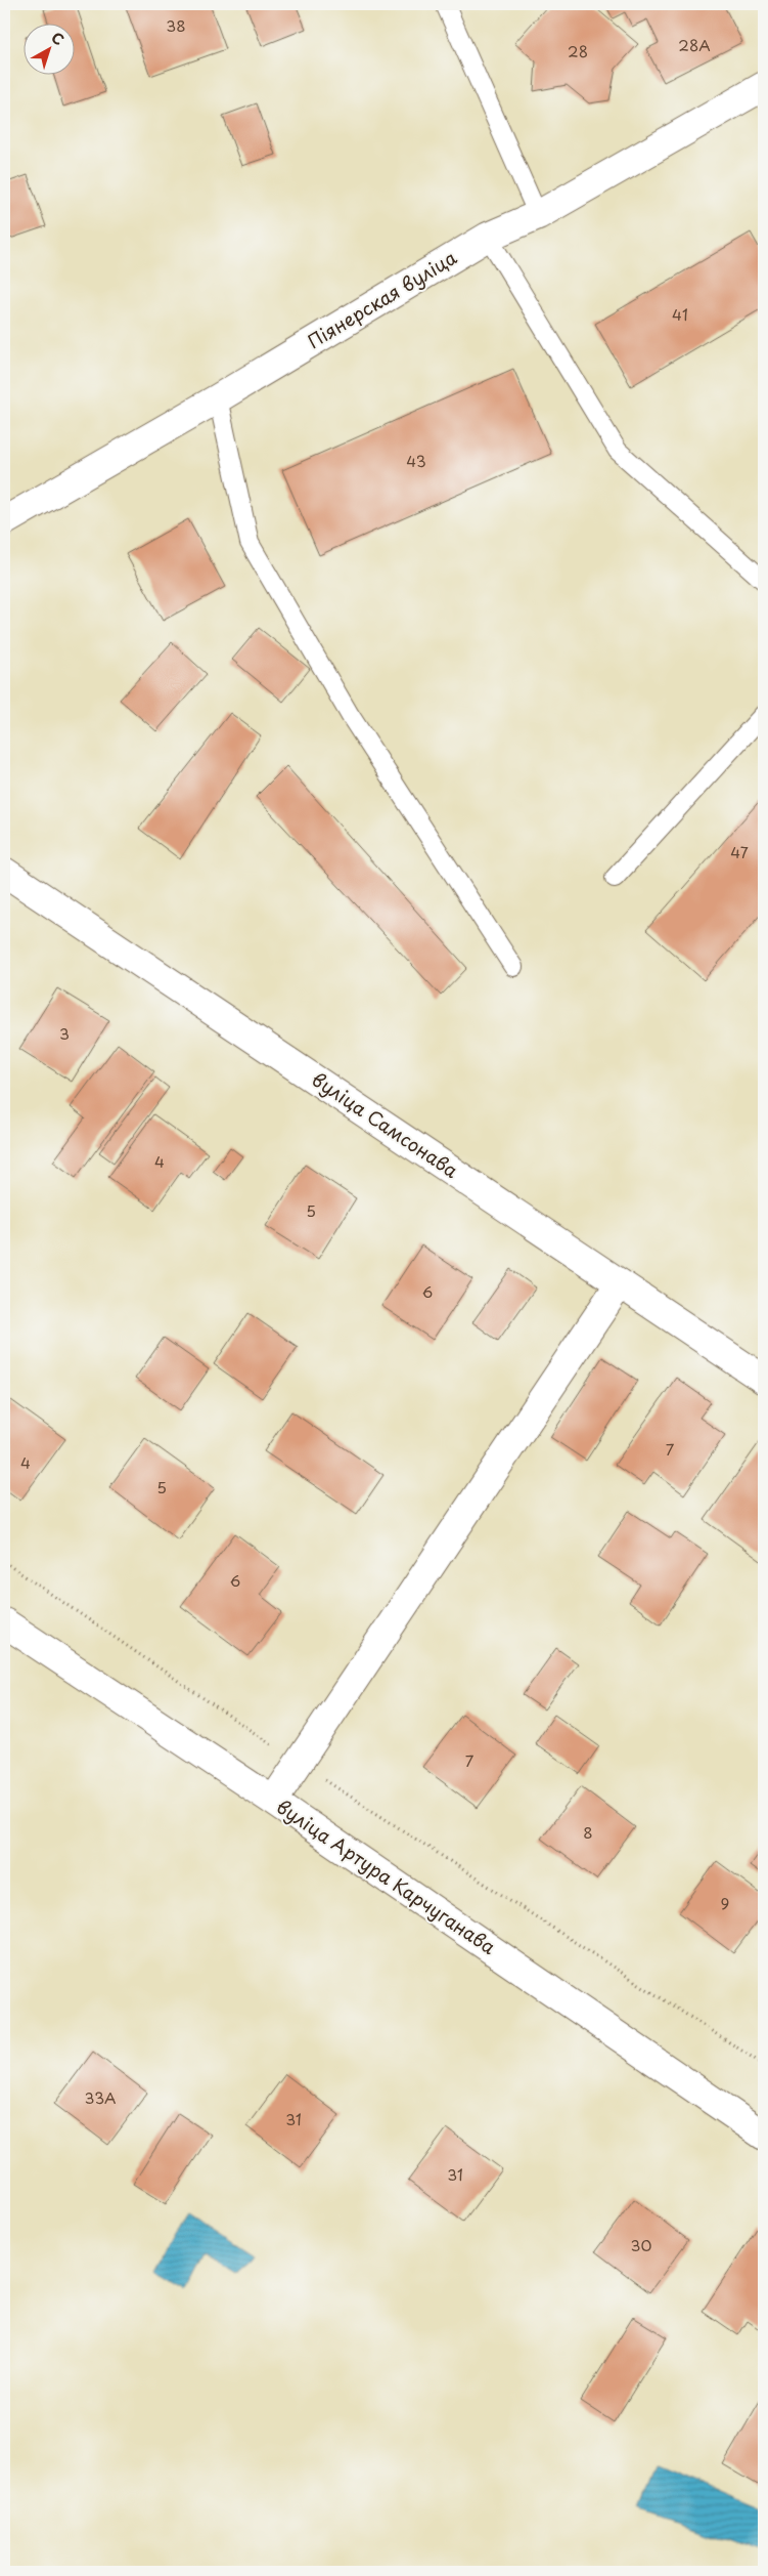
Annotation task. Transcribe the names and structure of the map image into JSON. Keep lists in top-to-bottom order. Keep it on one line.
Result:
{"streets":{"street":["Піянерская вуліца","вуліца Самсонава","вуліца Артура Карчуганава"]},"house_numbers":["38","28А","28","41","43","47","3","4","5","6","7","4","5","6","7","8","9","33А","31","31","30"],"north":"top right"}
